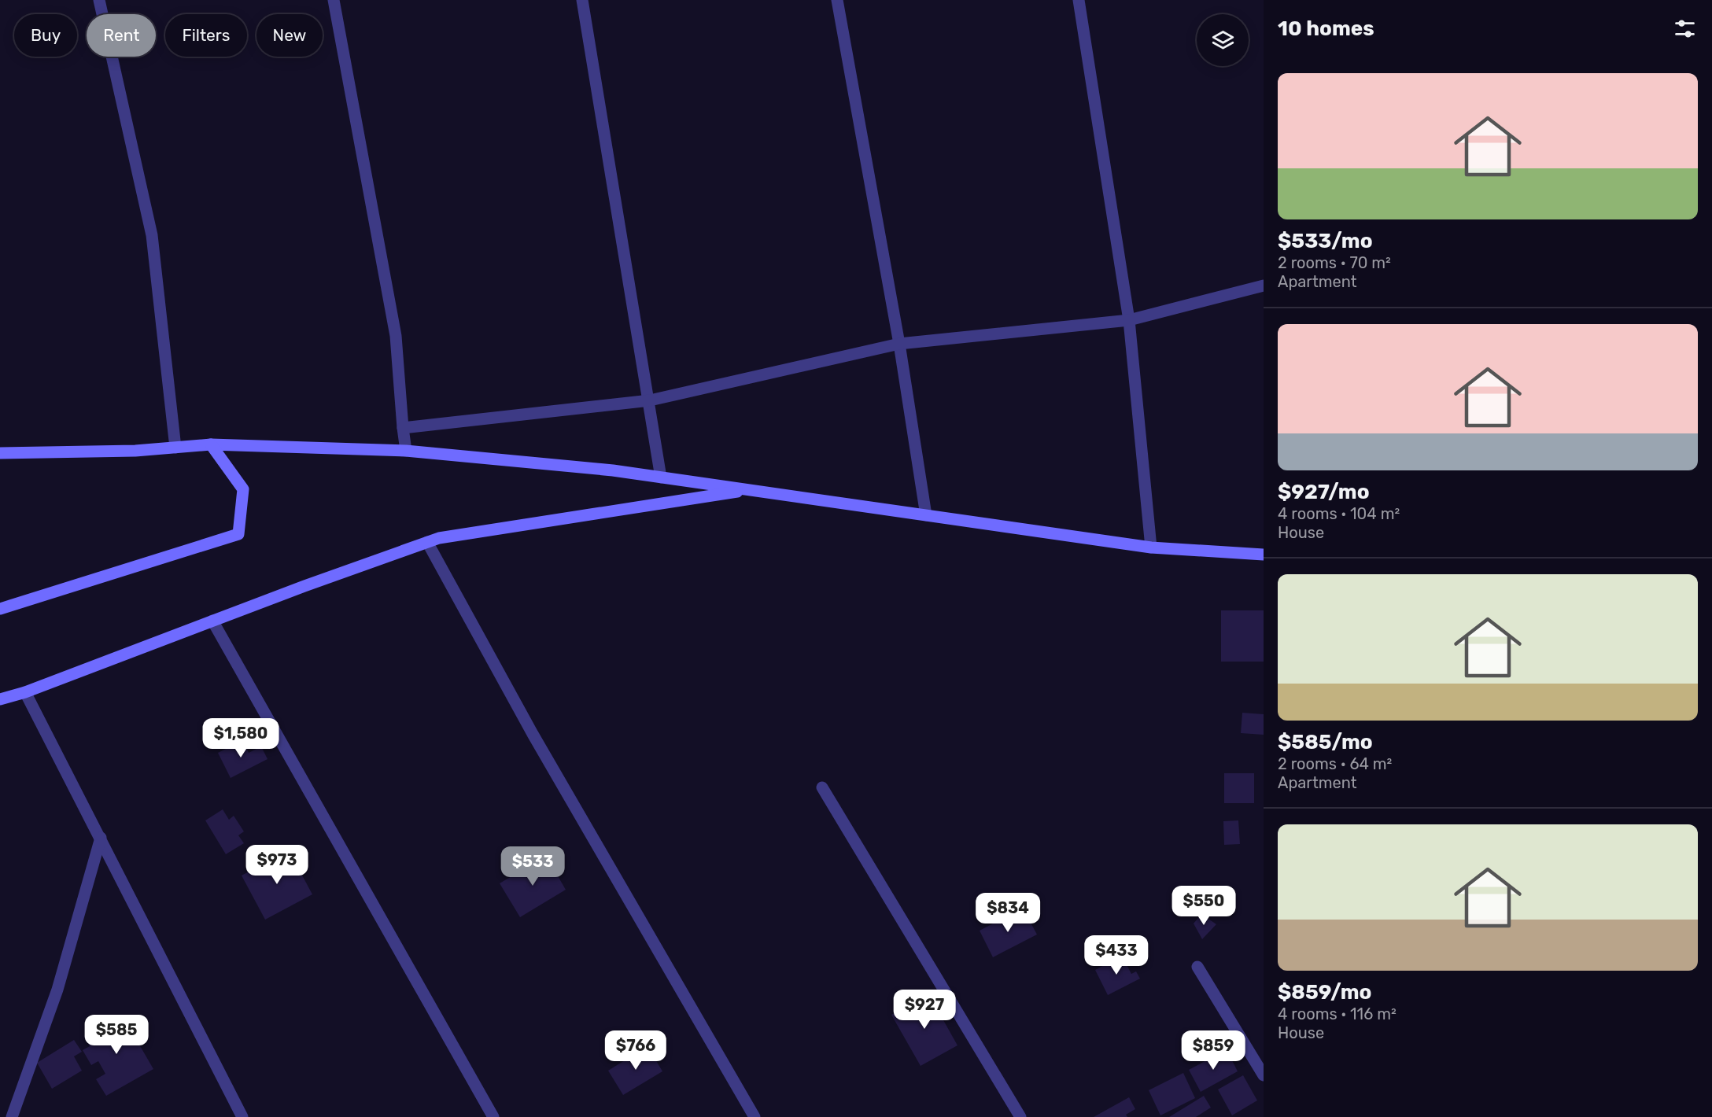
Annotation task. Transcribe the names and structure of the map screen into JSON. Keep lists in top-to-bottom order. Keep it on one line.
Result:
{"page":{"heading":"10 homes","chip":["Buy","Rent","Filters","New"],"list":[{"name":"$533/mo","note":"2 rooms · 70 m² · Apartment"},{"name":"$927/mo","note":"4 rooms · 104 m² · House"},{"name":"$585/mo","note":"2 rooms · 64 m² · Apartment"},{"name":"$859/mo","note":"4 rooms · 116 m² · House"}],"price":["$1,580","$973","$533","$550","$834","$433","$927","$585","$766","$859"]}}
